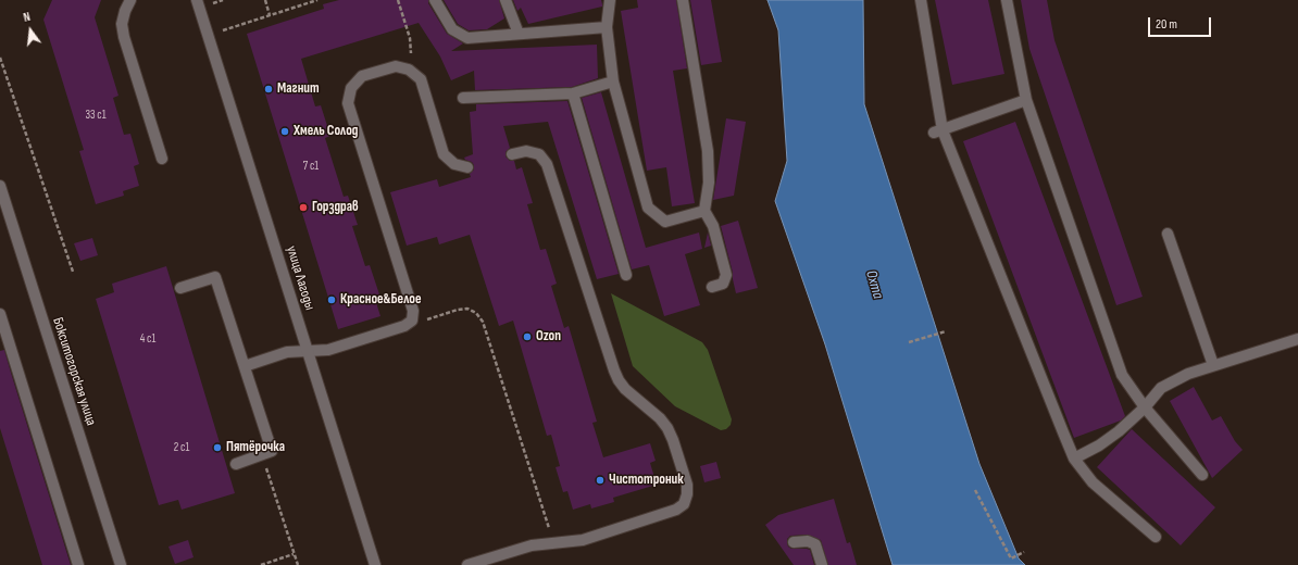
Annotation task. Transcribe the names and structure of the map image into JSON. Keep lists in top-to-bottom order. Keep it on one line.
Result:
{"streets":{"street":["улица Лагоды","Бокситогорская улица"]},"water":["Охта"],"places":["Магнит","Хмель Солод","Горздрав","Красное&Белое","Ozon","Пятёрочка","Чистотроник"],"house_numbers":["33 с1","7 с1","4 с1","2 с1"],"scale_bar":"20 m","north":"top"}
